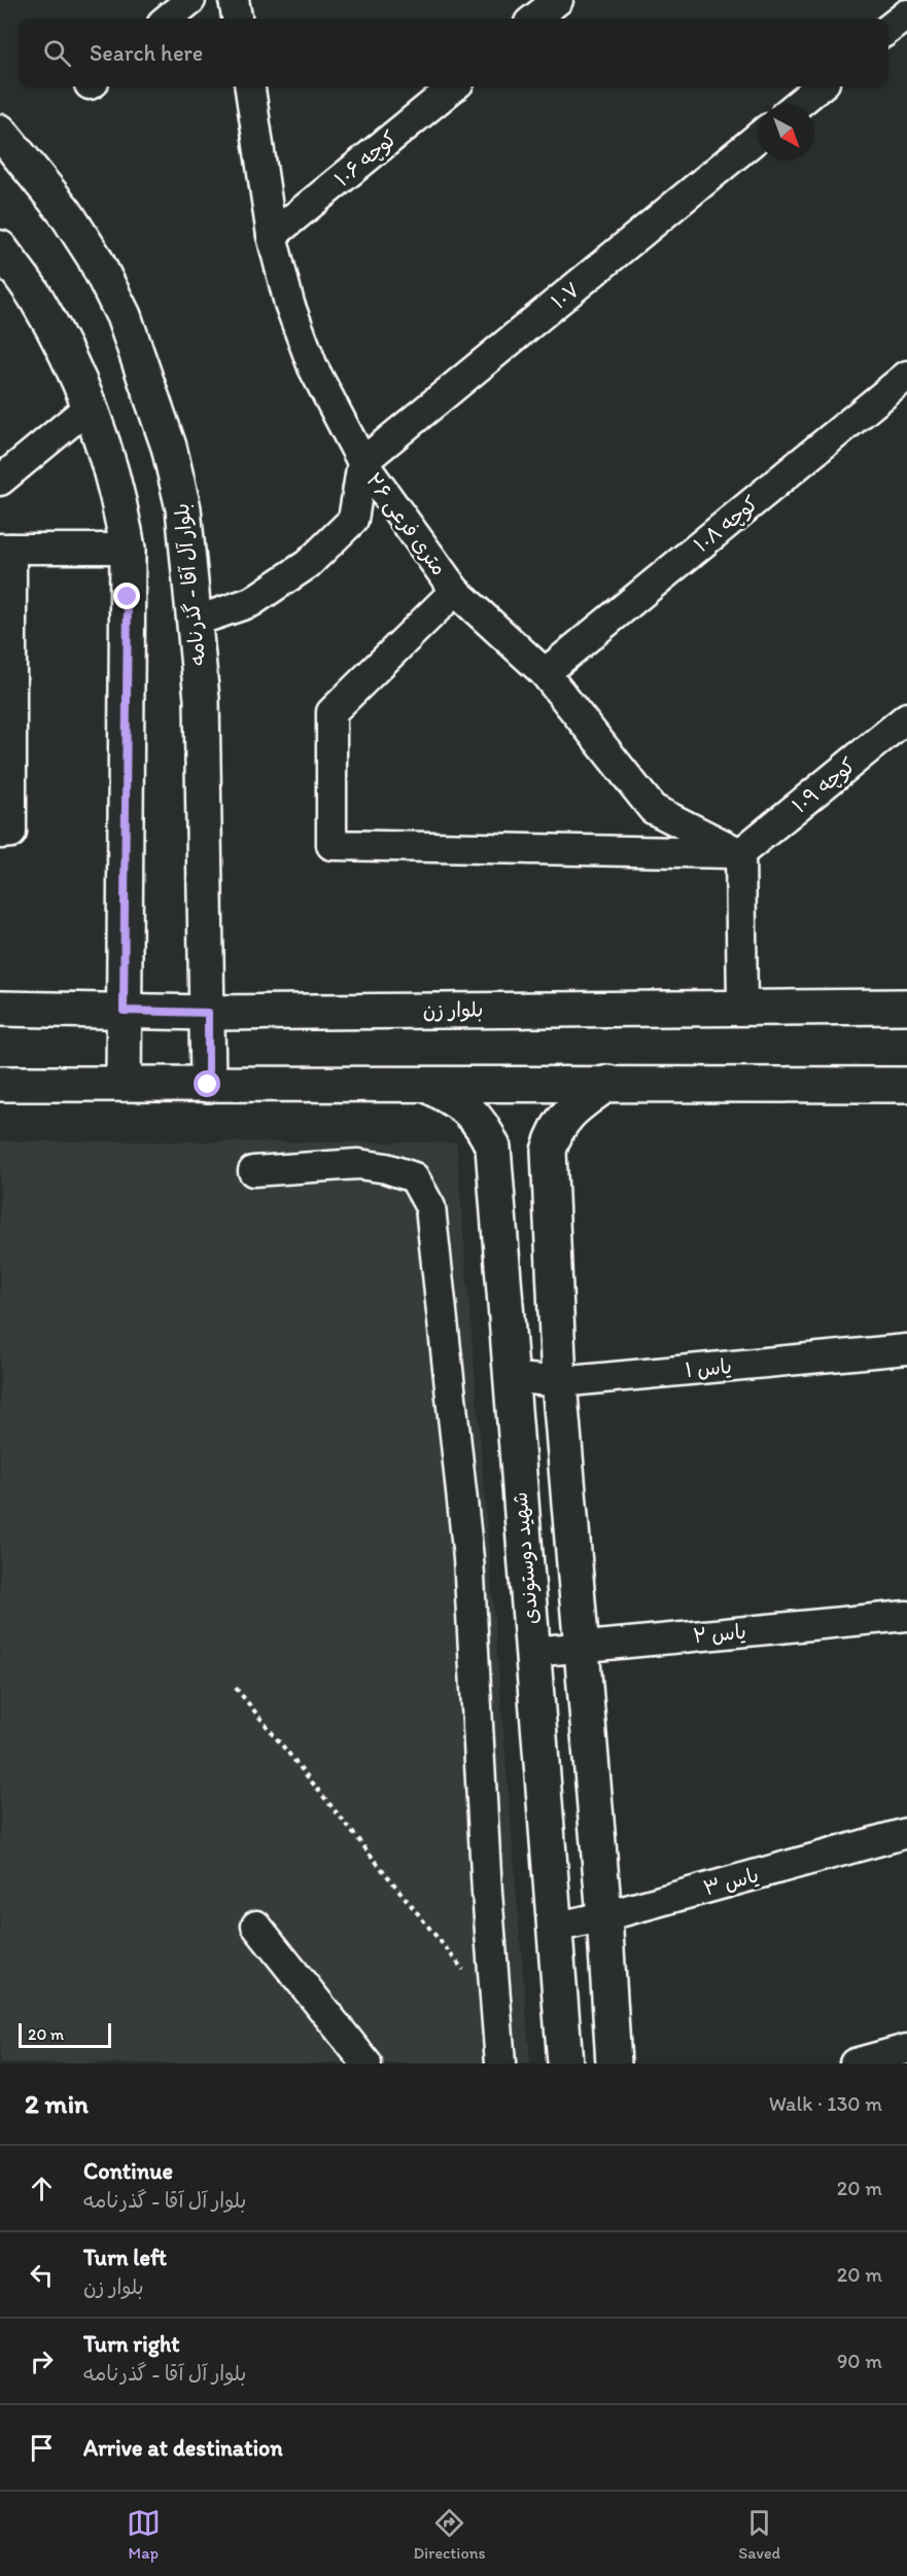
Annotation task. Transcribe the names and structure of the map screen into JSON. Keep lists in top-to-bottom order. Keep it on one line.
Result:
{"streets":{"main road":["بلوار آل آقا - گذرنامه","بلوار زن","شهید دوستوندی"],"street":["کوچه ۱۰۶","۱۰۷","۲۶ متری فرعی","کوچه ۱۰۸","کوچه ۱۰۹","یاس ۱","یاس ۲","یاس ۳"]},"crossings":[["کوچه ۱۰۶","۲۶ متری فرعی"],["۱۰۷","۲۶ متری فرعی"],["۲۶ متری فرعی","کوچه ۱۰۸"],["۲۶ متری فرعی","کوچه ۱۰۹"],["بلوار آل آقا - گذرنامه","بلوار زن"],["یاس ۱","شهید دوستوندی"],["شهید دوستوندی","یاس ۲"],["شهید دوستوندی","یاس ۳"]],"scale_bar":"20 m","north":"bottom right","page":{"search":"Search here","scale":"20 m","heading":["2 min","Walk · 130 m"],"list":[["Continue","بلوار آل آقا - گذرنامه","20 m"],["Turn left","بلوار زن","20 m"],["Turn right","بلوار آل آقا - گذرنامه","90 m"],"Arrive at destination"],"nav":["Map","Directions","Saved"]}}
